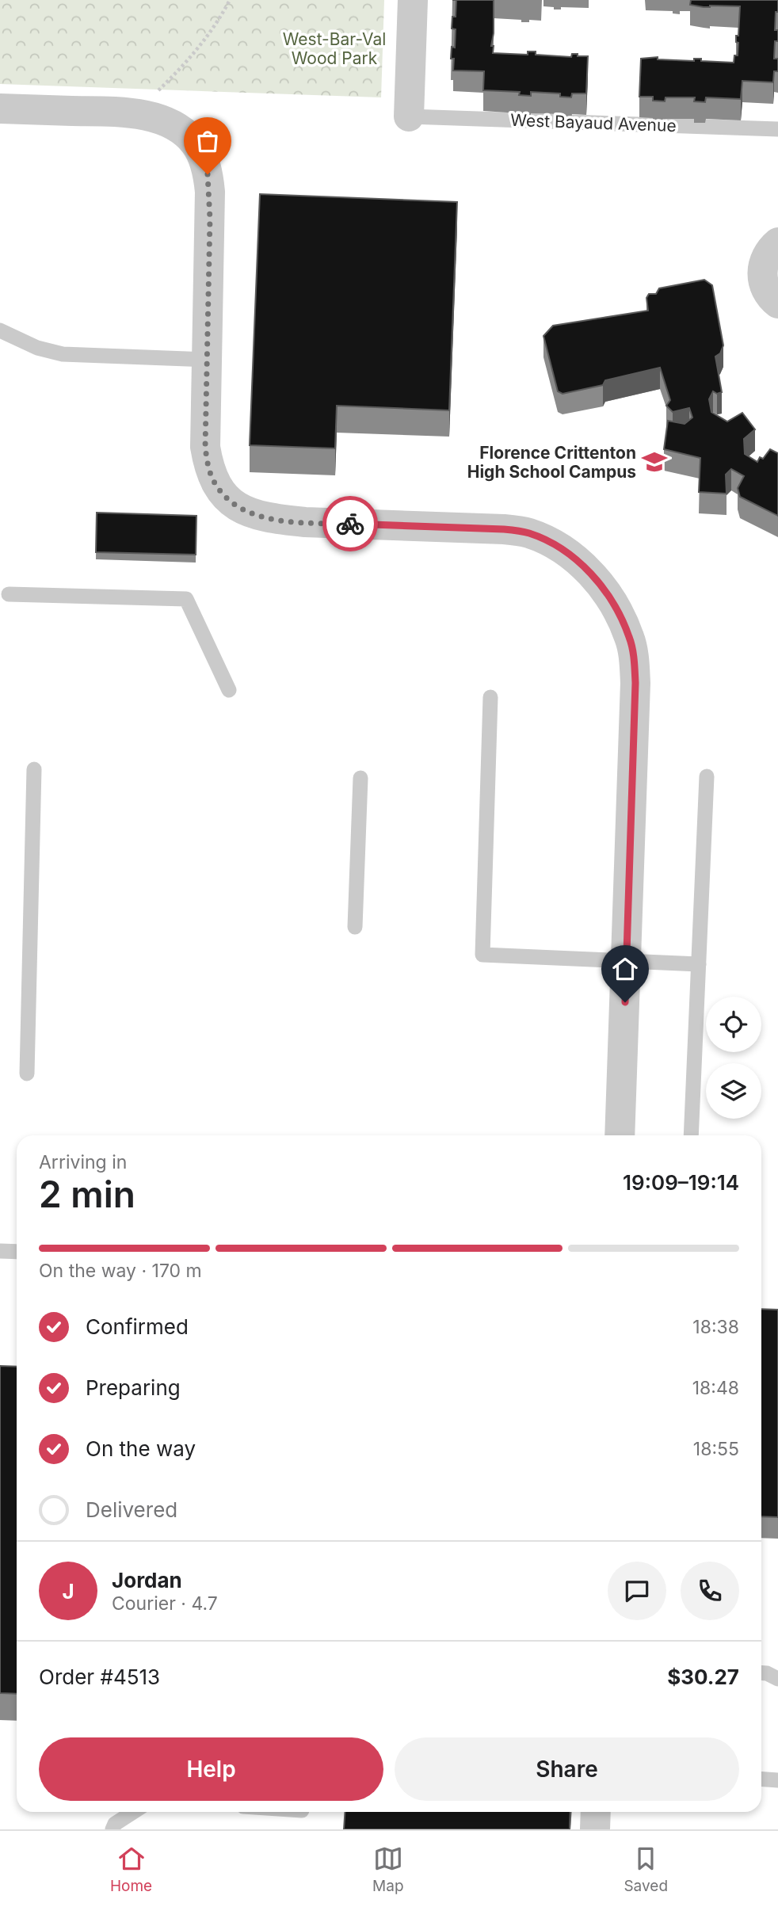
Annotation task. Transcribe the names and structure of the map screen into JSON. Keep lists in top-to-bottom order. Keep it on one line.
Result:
{"streets":{"lane":["West Bayaud Avenue"]},"parks":["West-Bar-Val Wood Park"],"places":{"school or university":["Florence Crittenton High School Campus"]},"page":{"heading":["2 min","Arriving in","19:09–19:14"],"panel":["Jordan","Courier · 4.7","Order #4513","$30.27"],"bar":"On the way · 170 m","list":[["Confirmed","18:38"],["Preparing","18:48"],["On the way","18:55"],"Delivered"],"round":"J","buttons":["Help","Share"],"tabs":["Home","Map","Saved"]}}
